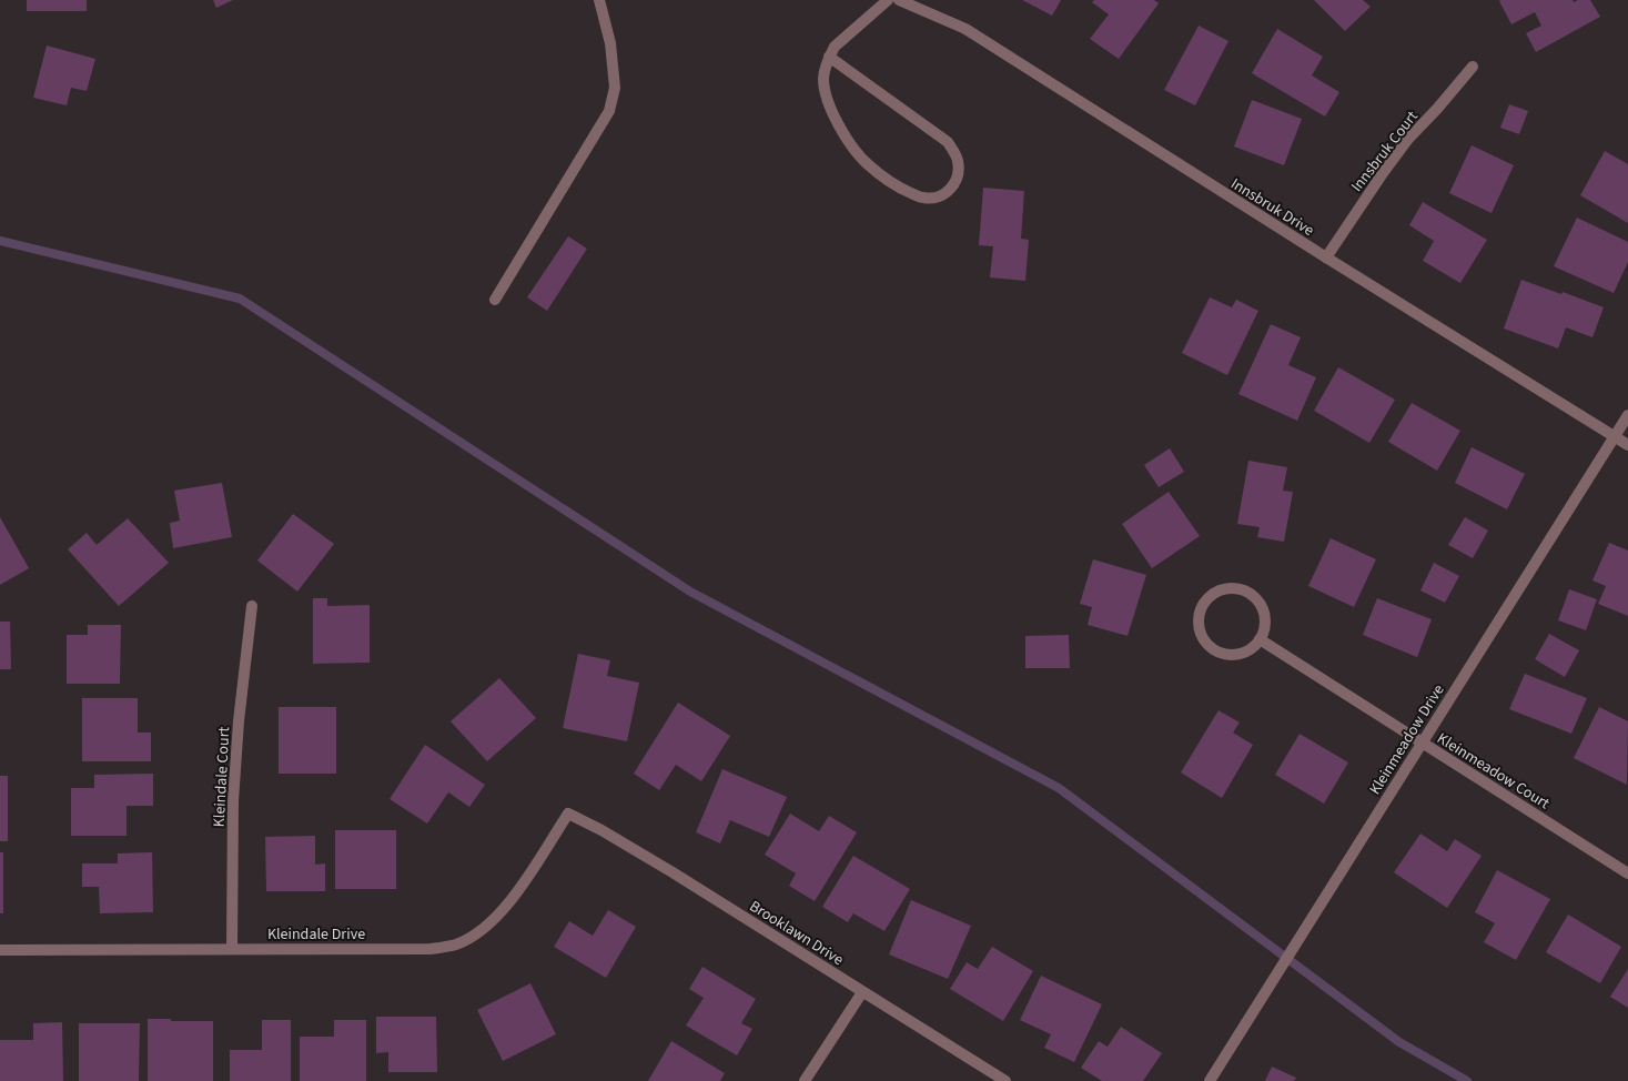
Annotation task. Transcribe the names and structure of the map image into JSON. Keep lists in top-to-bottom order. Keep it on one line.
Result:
{"streets":{"street":["Innsbruk Court","Innsbruk Drive","Kleinmeadow Drive","Kleinmeadow Court","Kleindale Court","Brooklawn Drive","Kleindale Drive"]},"crossings":[["Innsbruk Court","Innsbruk Drive"],["Innsbruk Drive","Kleinmeadow Drive"],["Kleinmeadow Drive","Kleinmeadow Court"],["Kleindale Court","Kleindale Drive"],["Brooklawn Drive","Kleindale Drive"]]}
